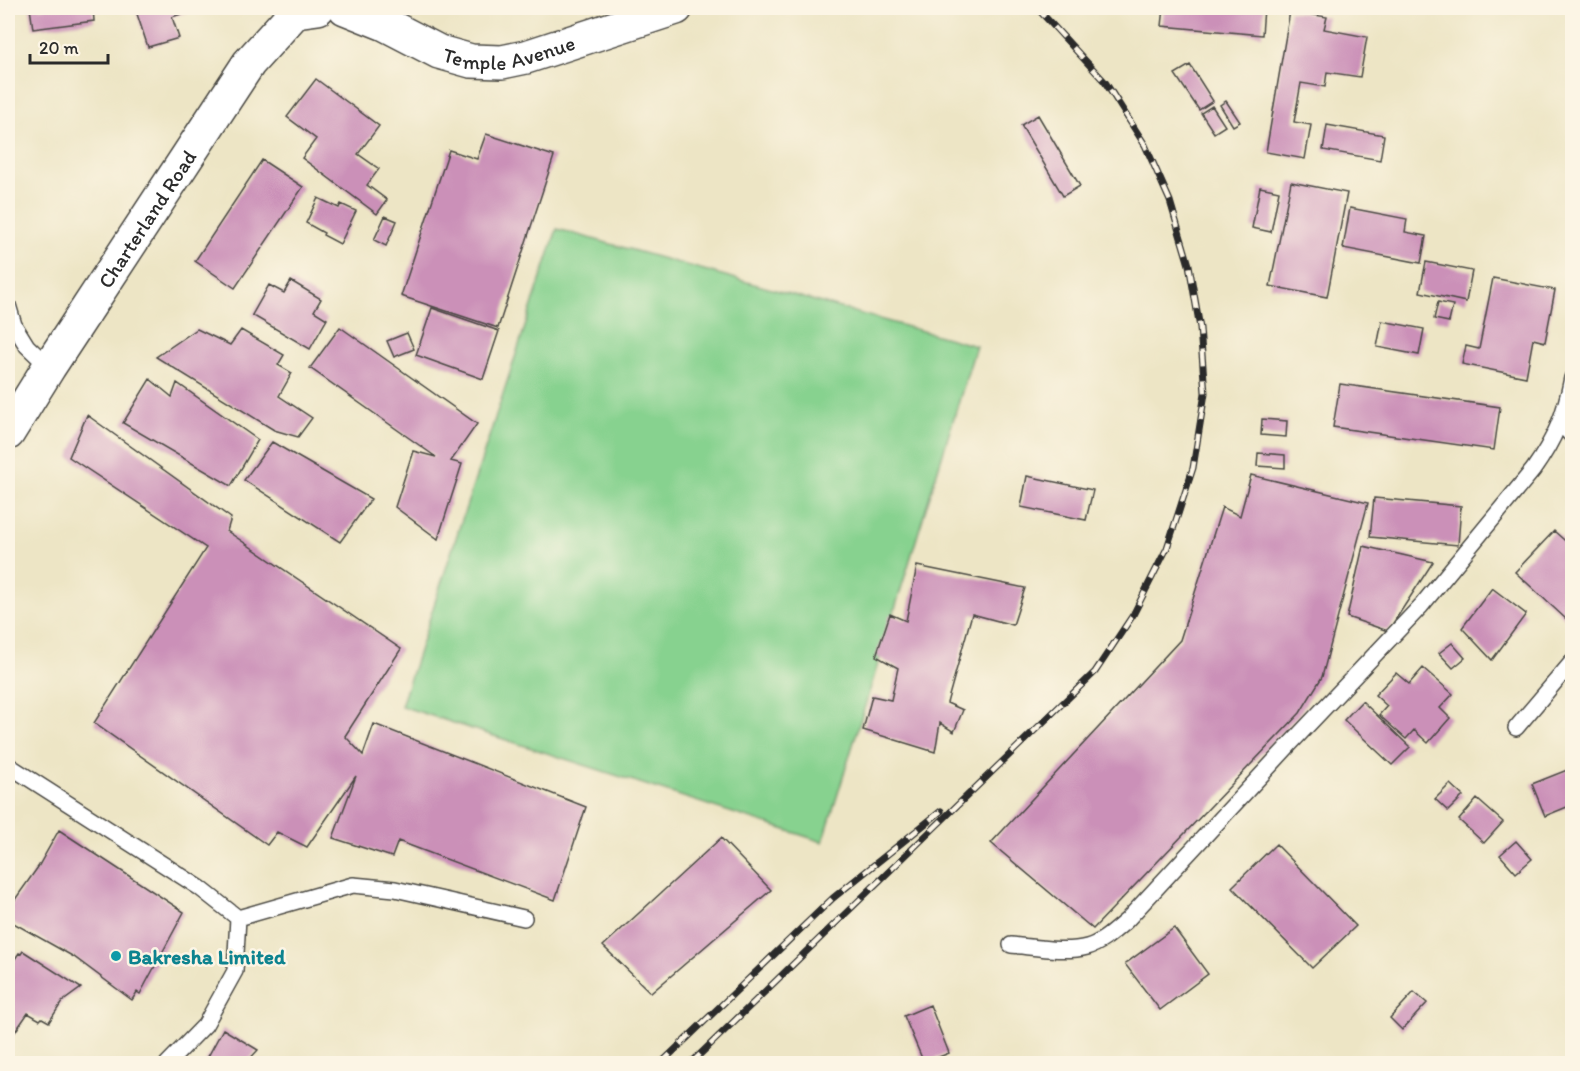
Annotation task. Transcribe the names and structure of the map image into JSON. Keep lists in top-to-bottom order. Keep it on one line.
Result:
{"streets":{"street":["Temple Avenue","Charterland Road"]},"places":["Bakresha Limited"],"scale_bar":"20 m"}
